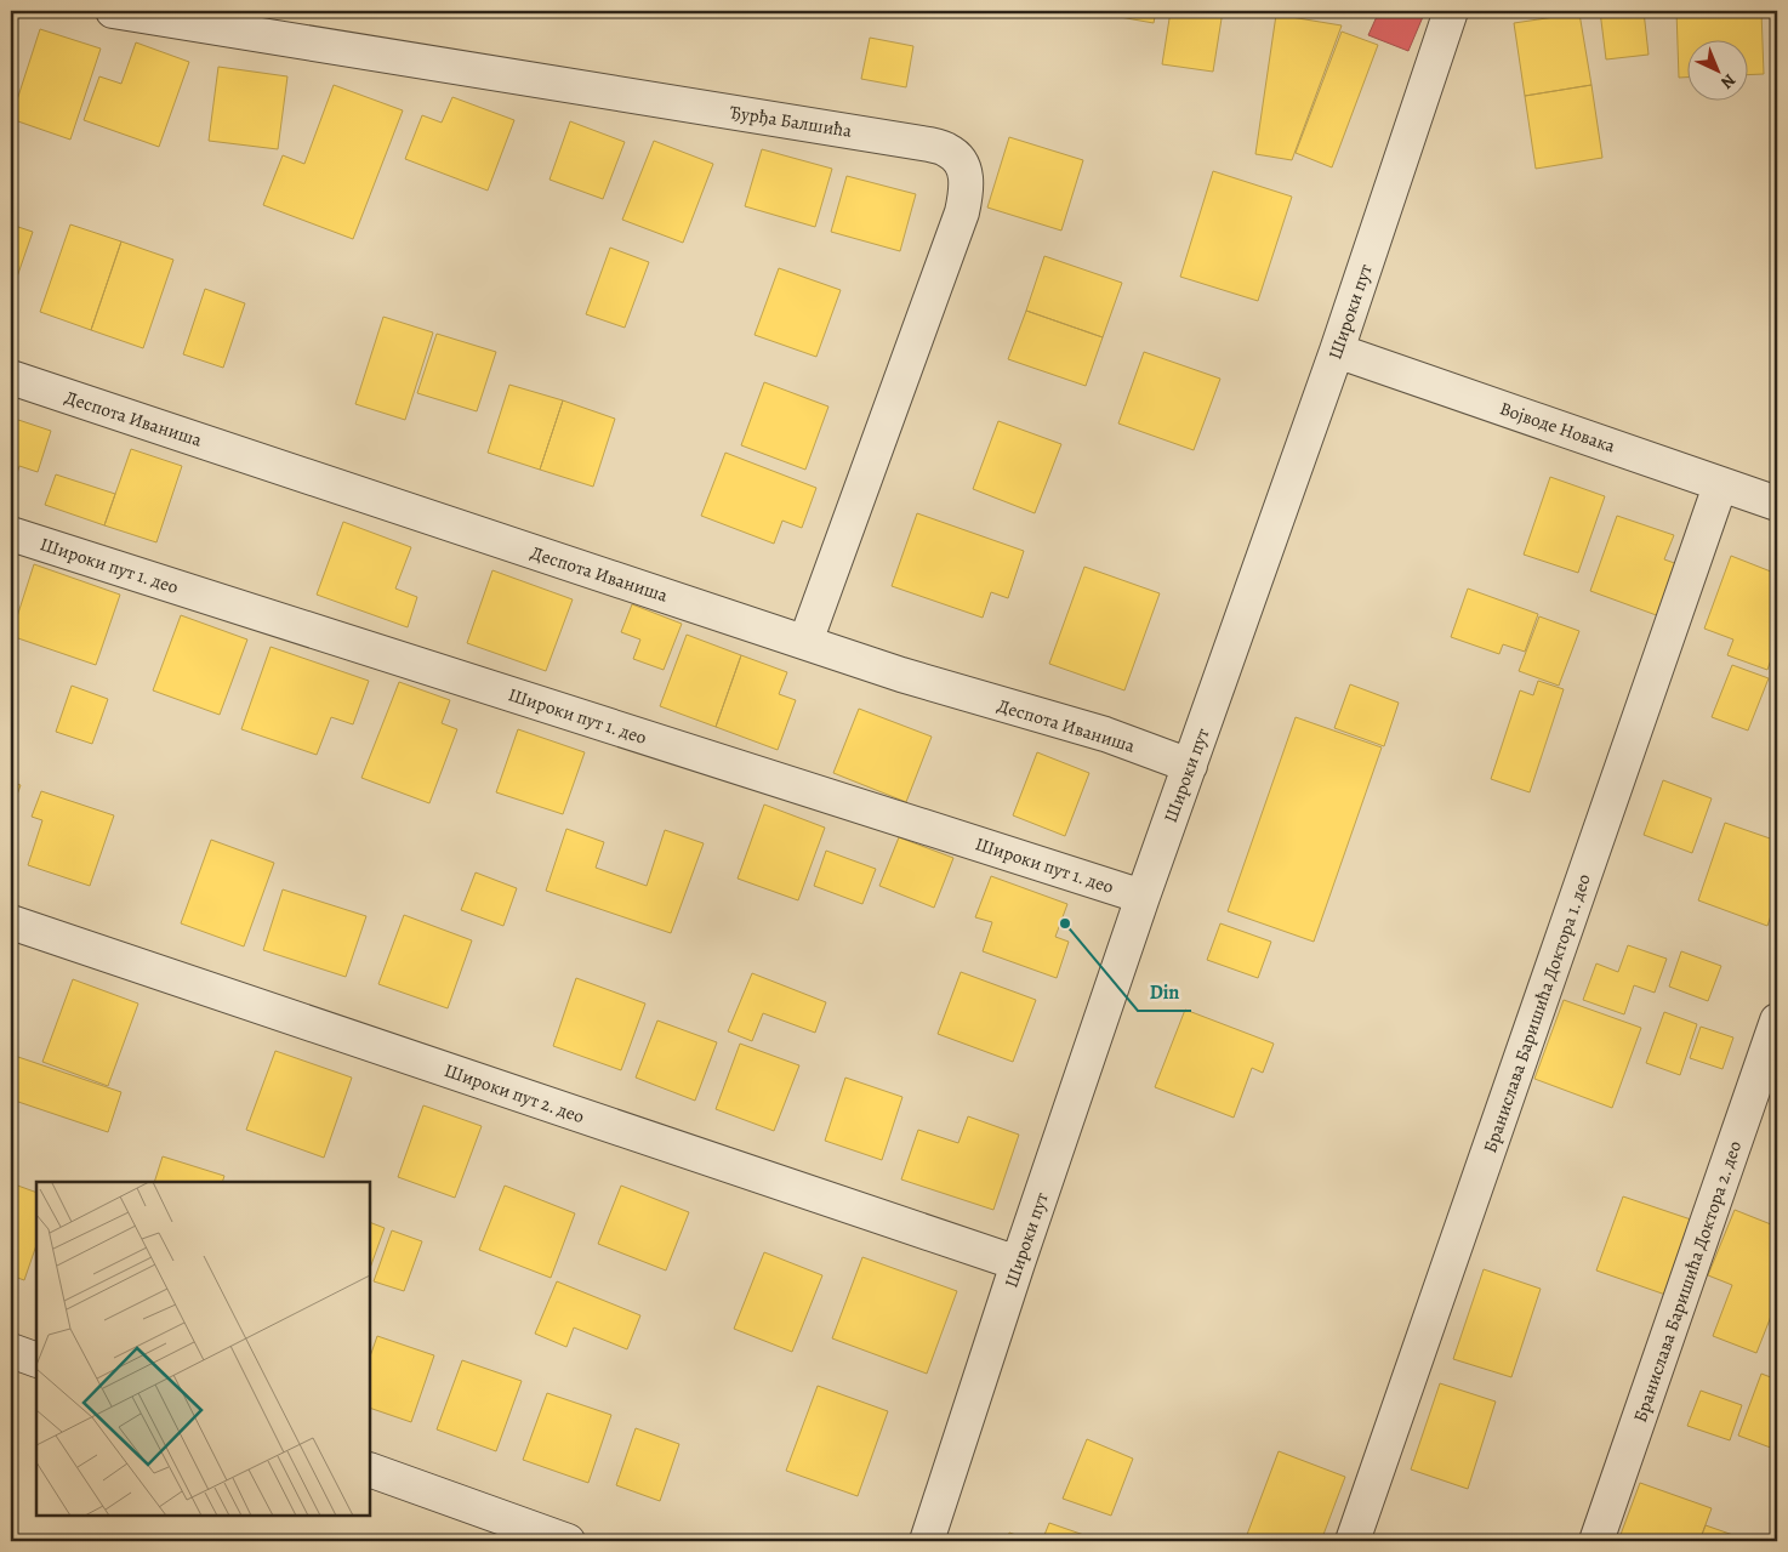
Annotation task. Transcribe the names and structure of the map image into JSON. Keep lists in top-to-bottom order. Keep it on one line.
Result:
{"streets":{"street":["Ђурђа Балшића","Широки пут","Деспота Иваниша","Војводе Новака","Широки пут 1. део","Бранислава Баришића Доктора 1. део","Широки пут 2. део","Бранислава Баришића Доктора 2. део"]},"crossings":[["Ђурђа Балшића","Деспота Иваниша"],["Широки пут","Деспота Иваниша"],["Широки пут","Војводе Новака"],["Широки пут","Широки пут 1. део"],["Широки пут","Широки пут 2. део"],["Војводе Новака","Бранислава Баришића Доктора 1. део"]],"places":["Din"],"north":"bottom right"}
